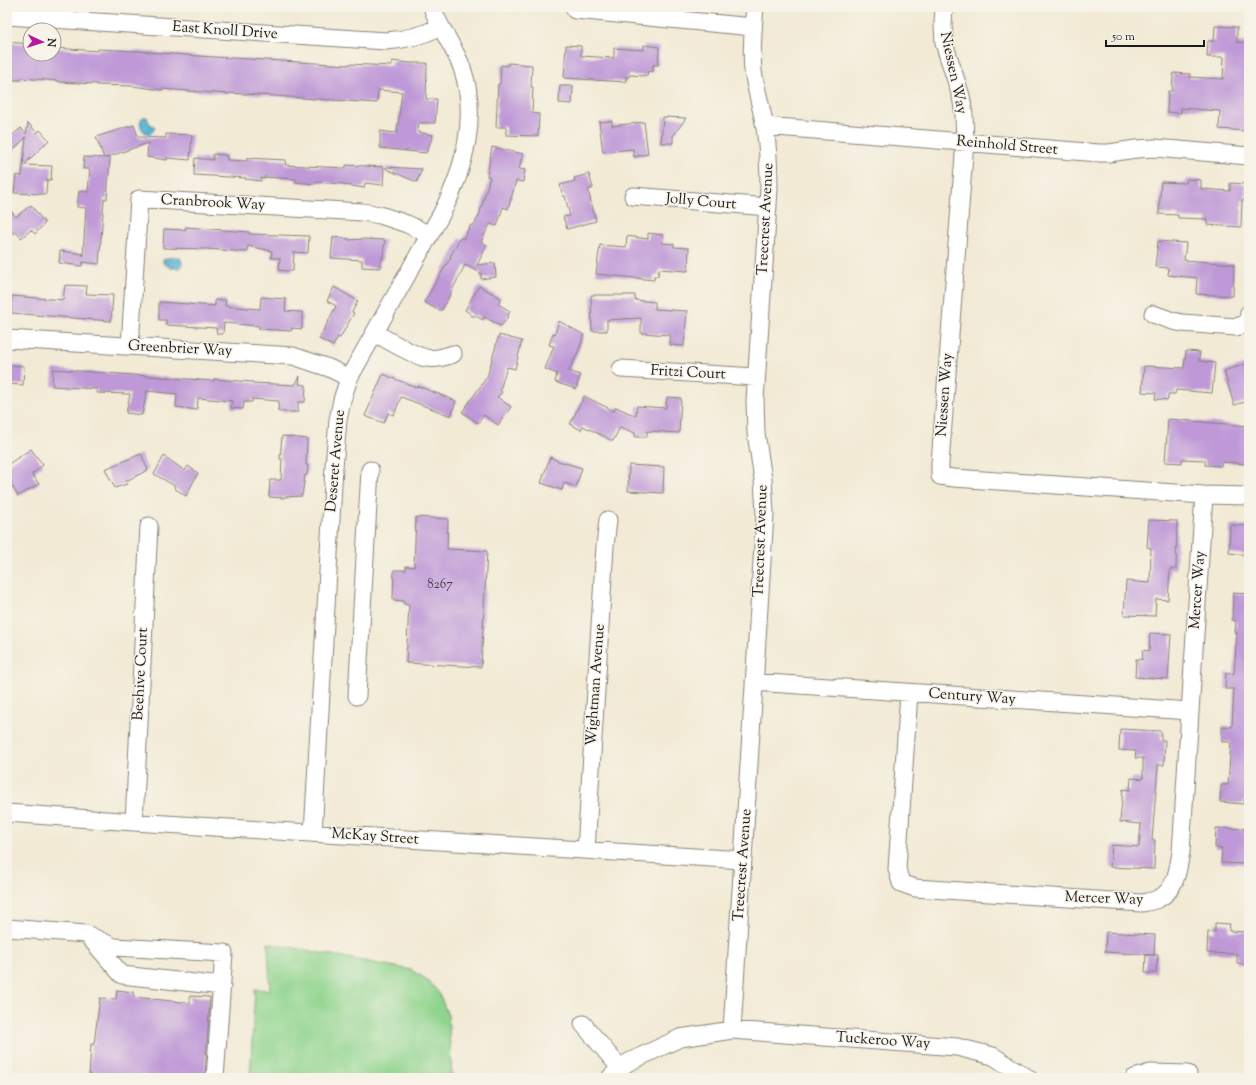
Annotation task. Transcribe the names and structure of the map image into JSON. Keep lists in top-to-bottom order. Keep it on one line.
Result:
{"streets":{"street":["East Knoll Drive","Niessen Way","Reinhold Street","Jolly Court","Cranbrook Way","Treecrest Avenue","Greenbrier Way","Fritzi Court","Deseret Avenue","Mercer Way","Beehive Court","Wightman Avenue","Century Way","McKay Street","Tuckeroo Way"]},"crossings":[["East Knoll Drive","Deseret Avenue"],["Niessen Way","Reinhold Street"],["Niessen Way","Mercer Way"],["Reinhold Street","Treecrest Avenue"],["Jolly Court","Treecrest Avenue"],["Cranbrook Way","Greenbrier Way"],["Cranbrook Way","Deseret Avenue"],["Treecrest Avenue","Fritzi Court"],["Treecrest Avenue","Century Way"],["Treecrest Avenue","McKay Street"],["Treecrest Avenue","Tuckeroo Way"],["Greenbrier Way","Deseret Avenue"],["Deseret Avenue","McKay Street"],["Mercer Way","Century Way"],["Beehive Court","McKay Street"],["Wightman Avenue","McKay Street"]],"house_numbers":["8267"],"scale_bar":"50 m","north":"right"}
